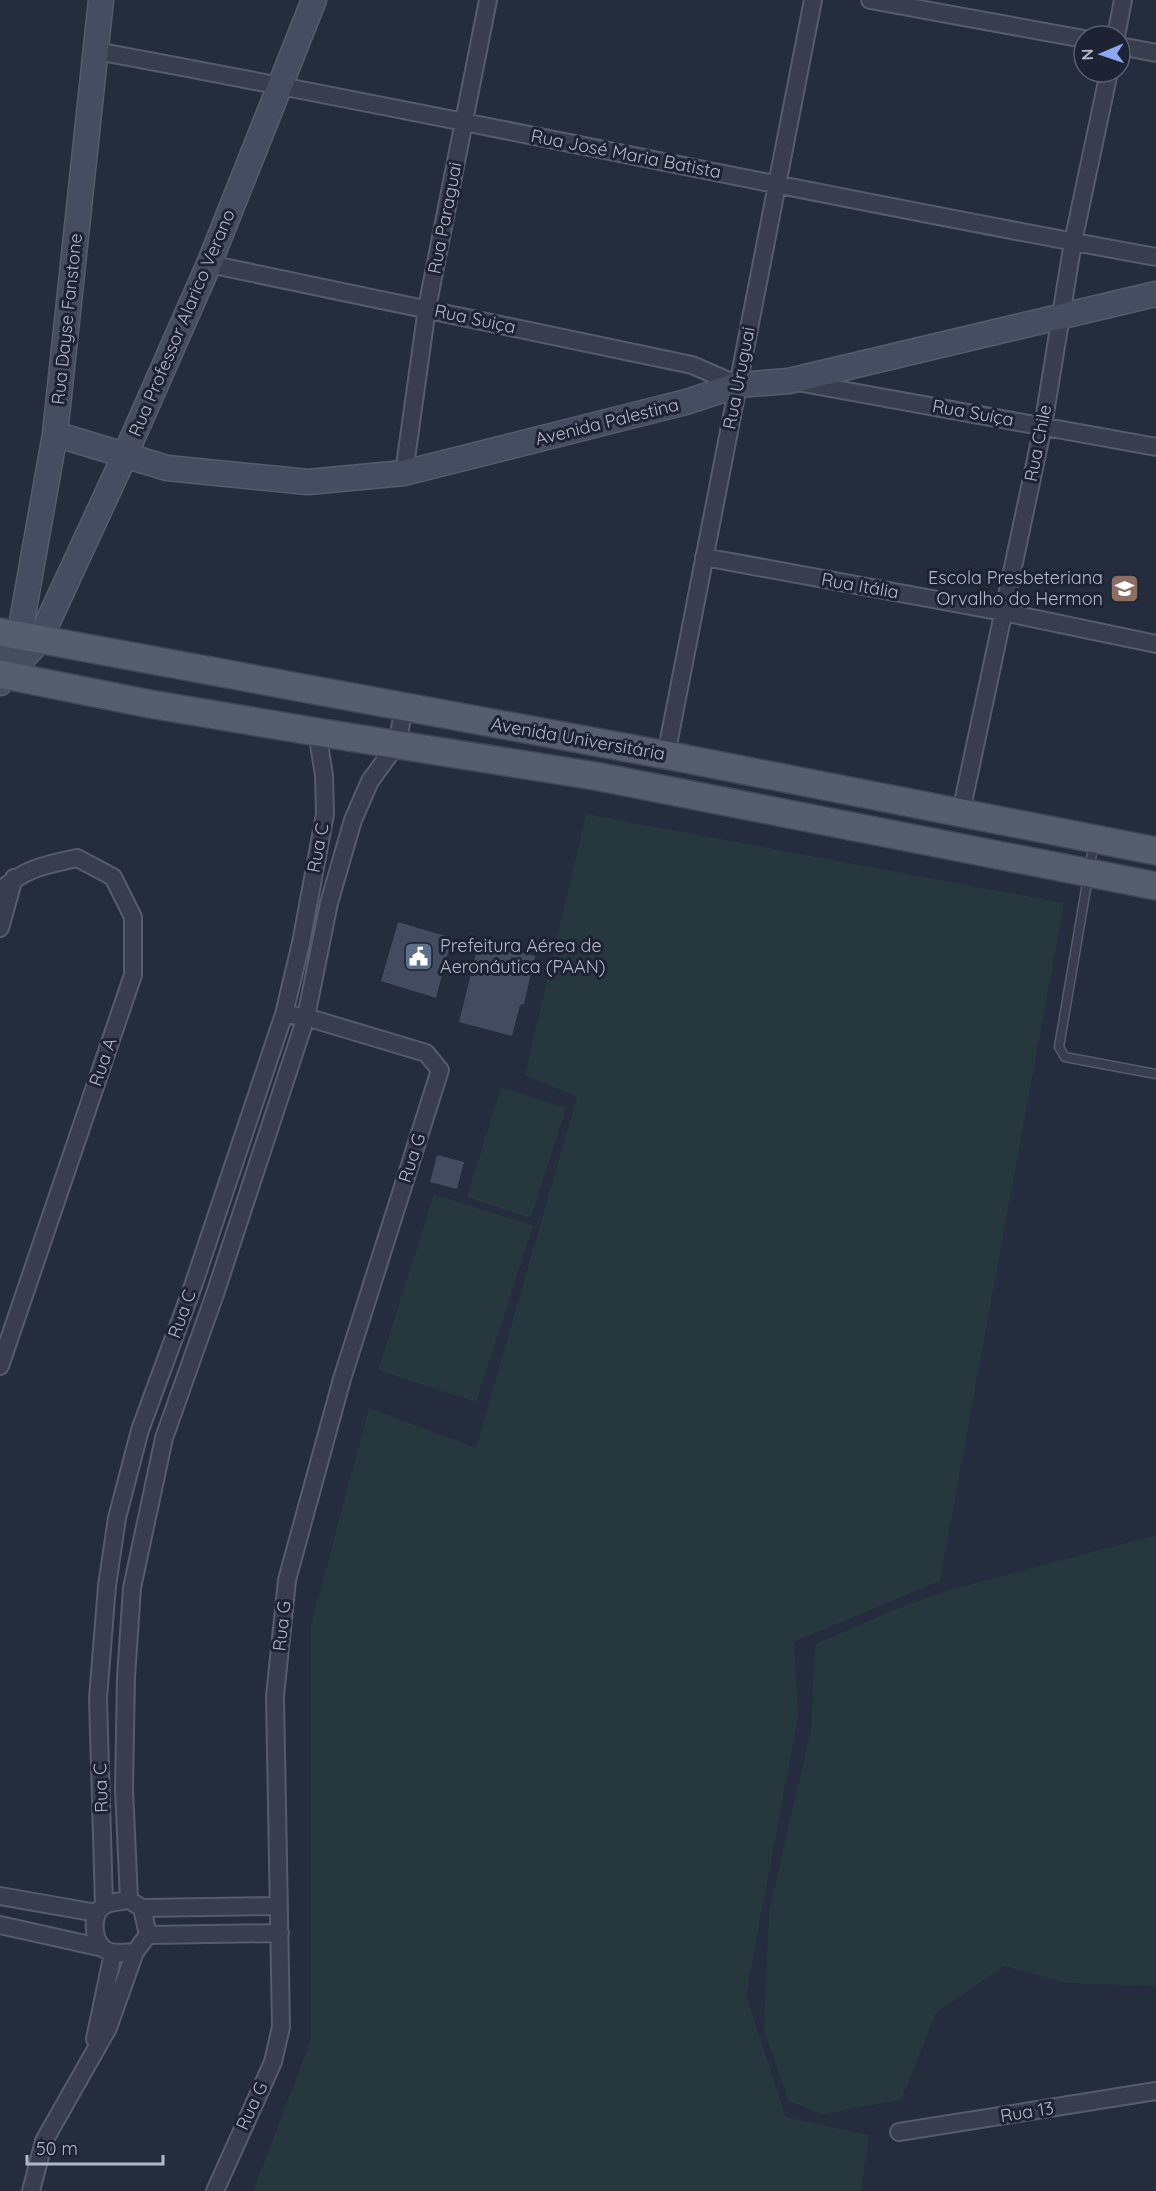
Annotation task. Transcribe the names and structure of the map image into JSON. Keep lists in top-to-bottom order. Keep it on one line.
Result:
{"streets":{"main road":["Rua Dayse Fanstone","Rua Professor Alarico Verano","Avenida Palestina","Avenida Universitária"],"street":["Rua José Maria Batista","Rua Paraguai","Rua Suiça","Rua Uruguai","Rua Suíça","Rua Chile","Rua Itália","Rua C","Rua A","Rua G","Rua 13"]},"crossings":[["Rua José Maria Batista","Rua Paraguai"],["Rua José Maria Batista","Rua Dayse Fanstone"],["Rua José Maria Batista","Rua Professor Alarico Verano"],["Rua José Maria Batista","Rua Uruguai"],["Rua José Maria Batista","Rua Chile"],["Rua Paraguai","Rua Suiça"],["Rua Paraguai","Avenida Palestina"],["Rua Dayse Fanstone","Rua Professor Alarico Verano"],["Rua Dayse Fanstone","Avenida Palestina"],["Rua Dayse Fanstone","Avenida Universitária"],["Rua Suiça","Rua Professor Alarico Verano"],["Rua Suiça","Rua Uruguai"],["Rua Suiça","Avenida Palestina"],["Rua Professor Alarico Verano","Avenida Palestina"],["Rua Professor Alarico Verano","Avenida Universitária"],["Rua Uruguai","Avenida Palestina"],["Rua Uruguai","Rua Itália"],["Rua Uruguai","Avenida Universitária"],["Rua Suíça","Avenida Palestina"],["Rua Suíça","Rua Chile"],["Avenida Palestina","Rua Chile"],["Rua Chile","Rua Itália"],["Rua Chile","Avenida Universitária"],["Avenida Universitária","Rua C"],["Rua C","Rua G"]],"places":{"school or university":["Escola Presbeteriana Orvalho do Hermon"],"public building":["Prefeitura Aérea de Aeronáutica (PAAN)"]},"scale_bar":"50 m","north":"left"}
